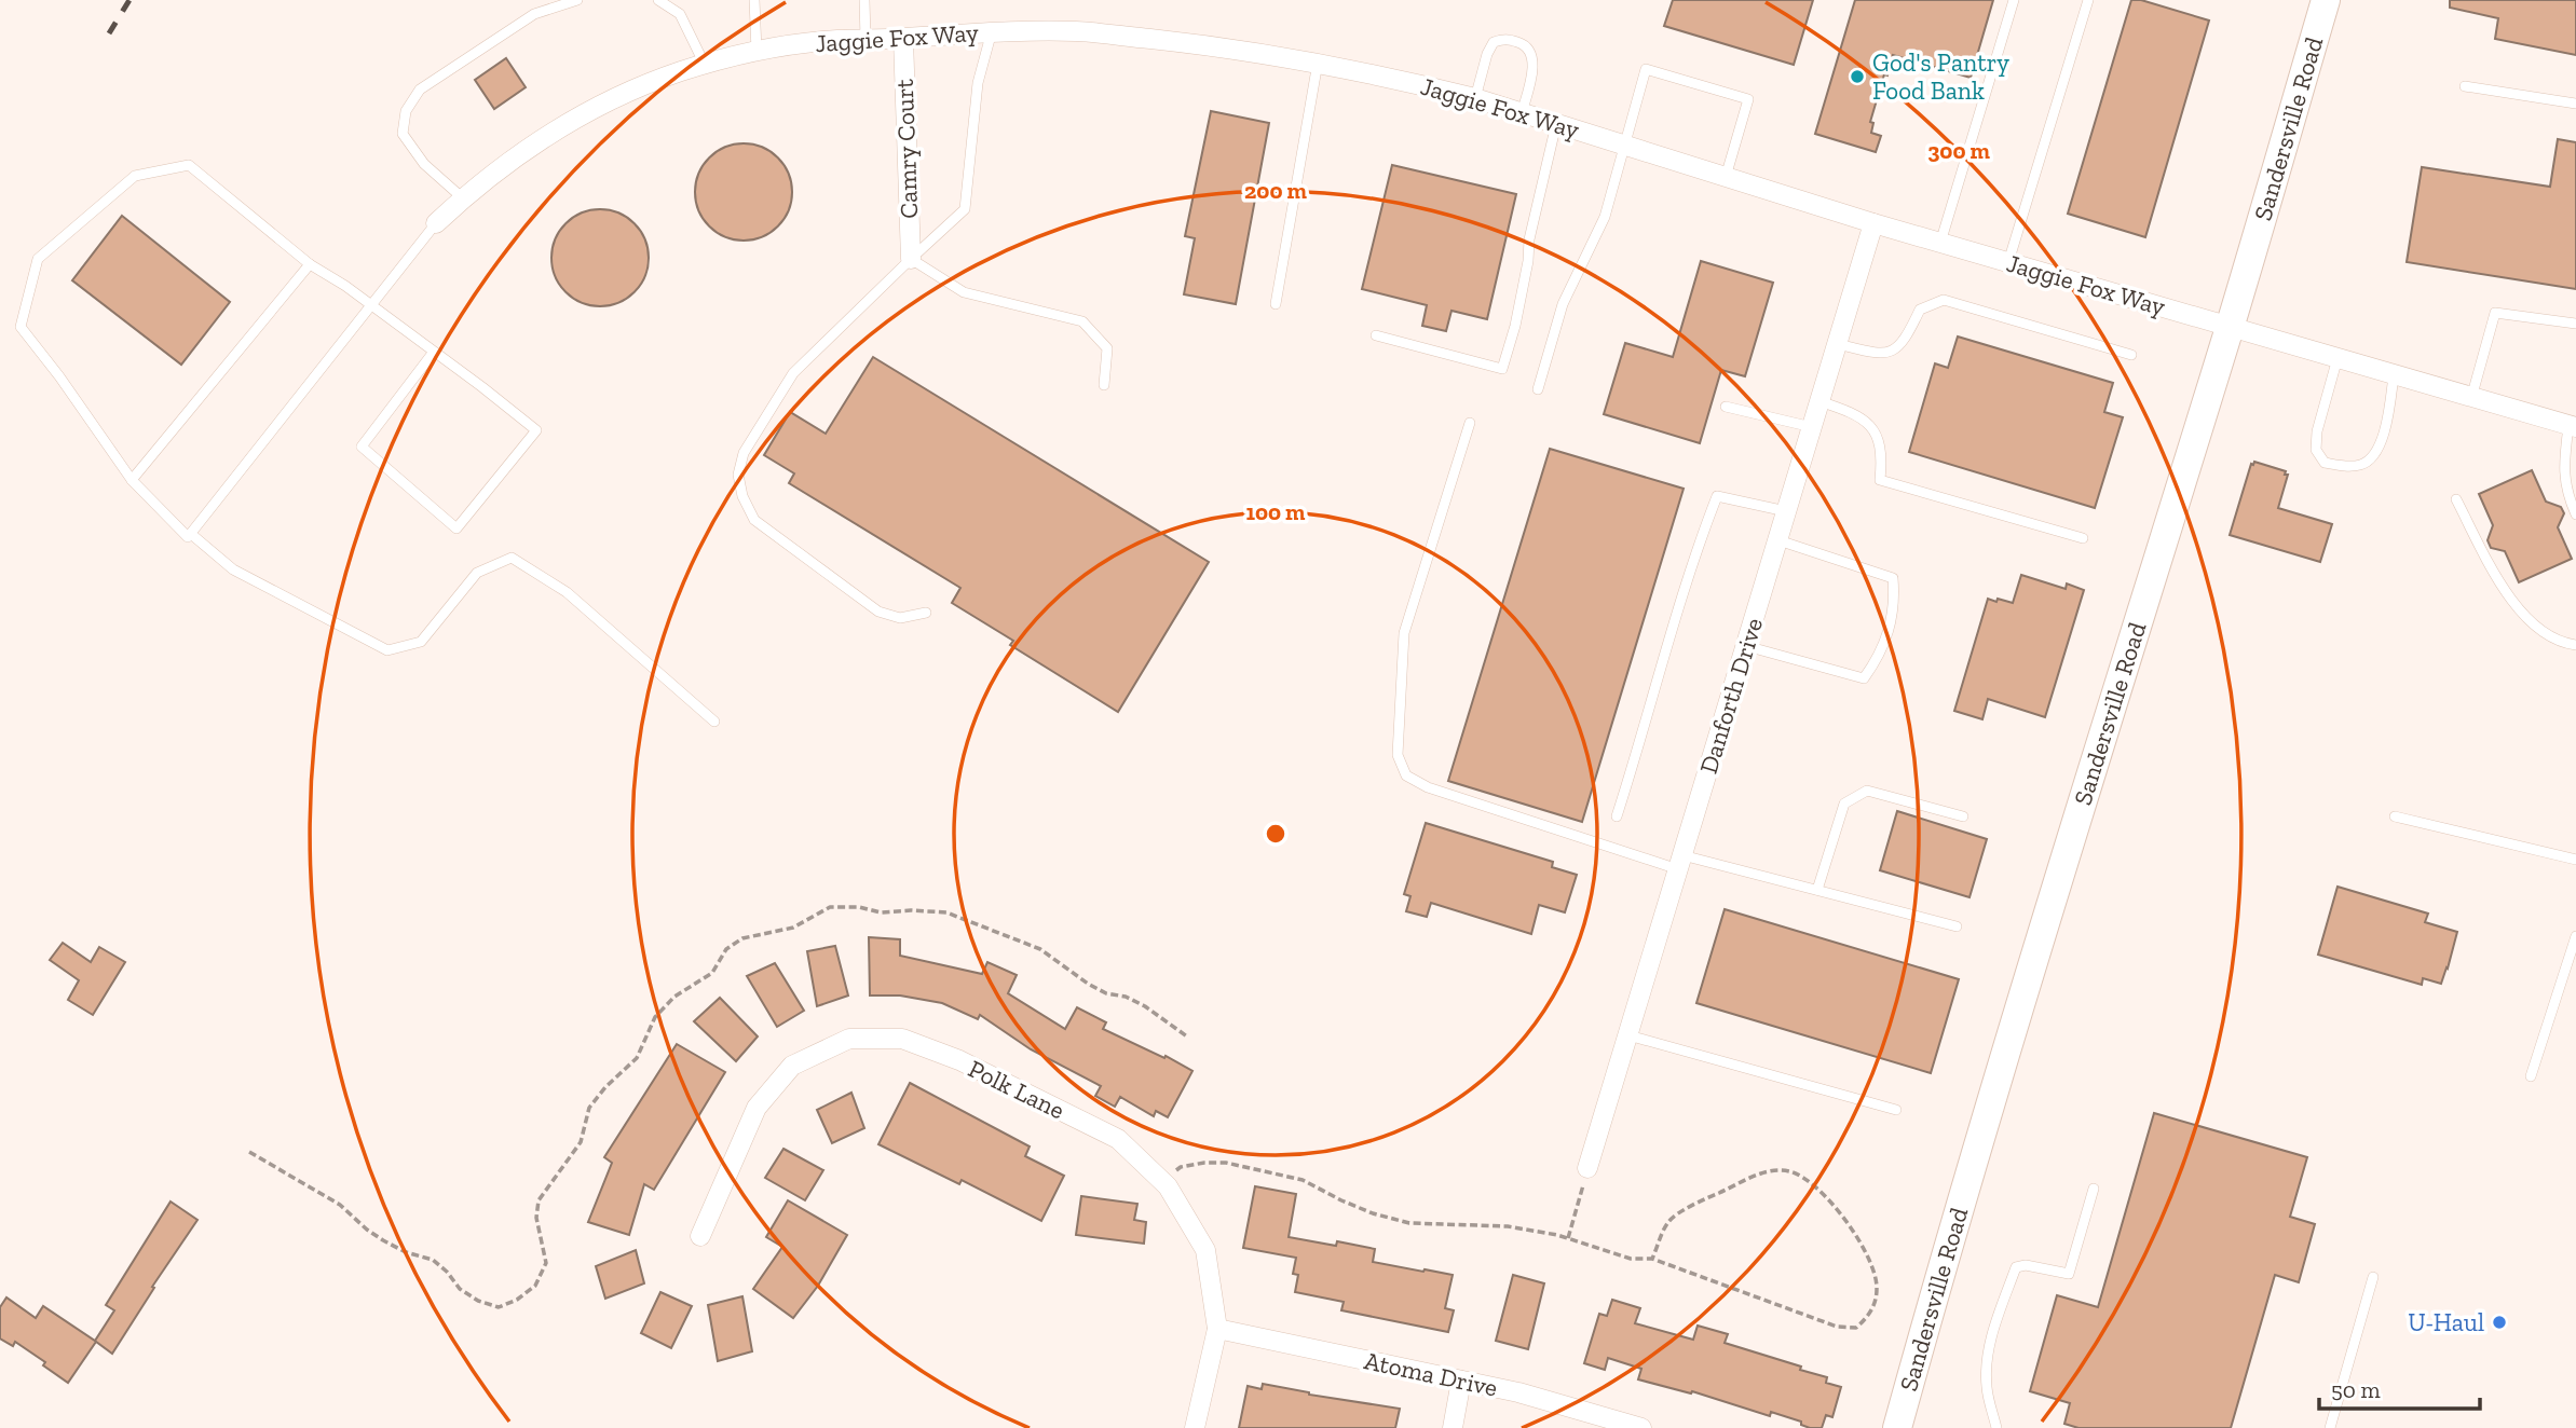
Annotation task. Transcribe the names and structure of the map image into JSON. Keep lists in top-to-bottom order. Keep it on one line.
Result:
{"streets":{"street":["Jaggie Fox Way","Sandersville Road","Camry Court","Danforth Drive","Polk Lane","Atoma Drive"]},"crossings":[["Jaggie Fox Way","Sandersville Road"],["Jaggie Fox Way","Camry Court"],["Jaggie Fox Way","Danforth Drive"],["Polk Lane","Atoma Drive"]],"places":["God's Pantry Food Bank","U-Haul"],"scale_bar":"50 m","rings":["300 m","200 m","100 m"]}
